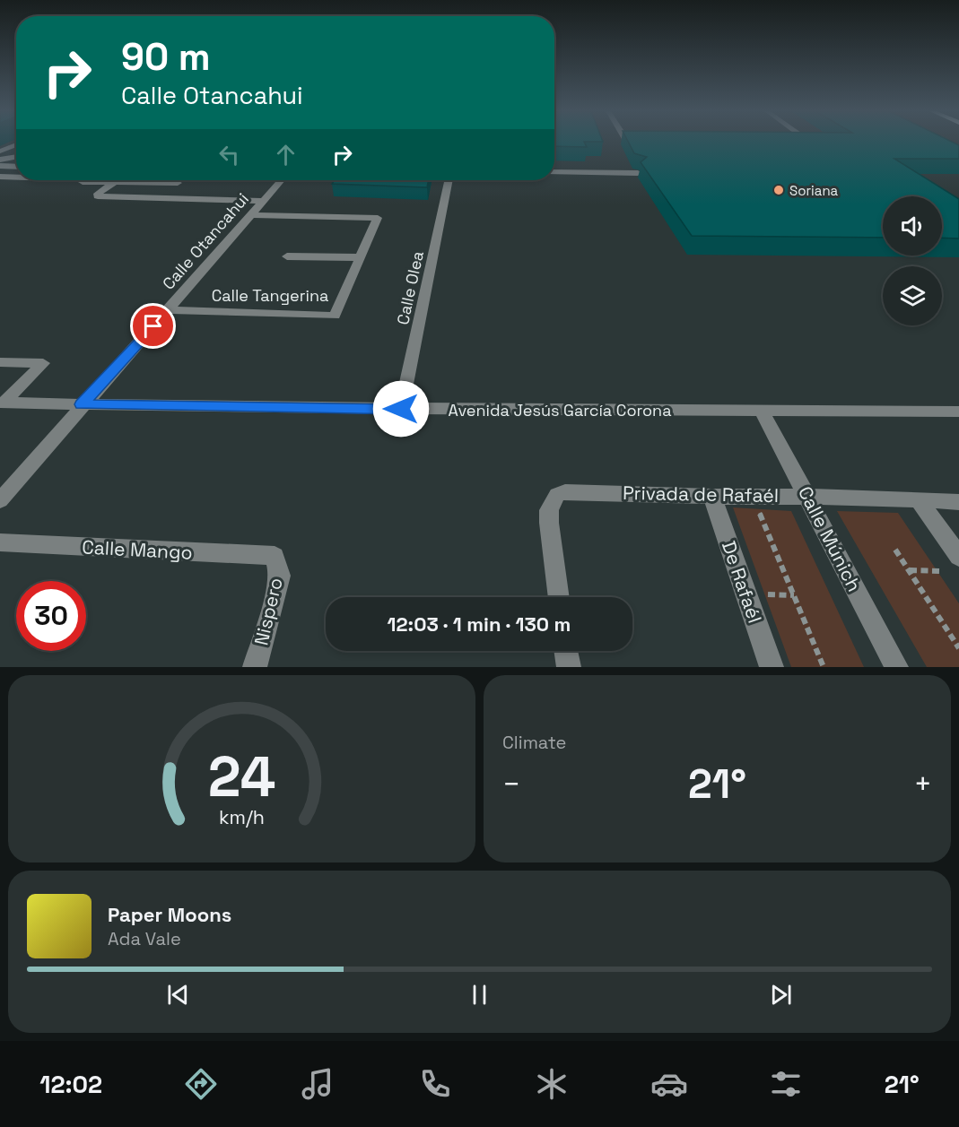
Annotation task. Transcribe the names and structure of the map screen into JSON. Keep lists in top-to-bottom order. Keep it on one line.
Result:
{"streets":{"street":["Calle Otancahui","Calle Olea","Calle Tangerina","Avenida Jesús García Corona","Privada de Rafaél","Calle Múnich","Calle Mango","De Rafaél","Nispero"]},"crossings":[["Calle Otancahui","Calle Tangerina"],["Calle Otancahui","Avenida Jesús García Corona"],["Calle Olea","Avenida Jesús García Corona"],["Avenida Jesús García Corona","Calle Múnich"],["Privada de Rafaél","Calle Múnich"],["Privada de Rafaél","De Rafaél"],["Calle Mango","Nispero"]],"places":["Soriana"],"page":{"turn":["90 m","Calle Otancahui"],"limit":"30","trip":"12:03 · 1 min · 130 m","tile":"Climate","heat":["−","21°","+"],"song":["Paper Moons","Ada Vale"],"tabs":["12:02","21°"],"gauge":["24","km/h"]}}
